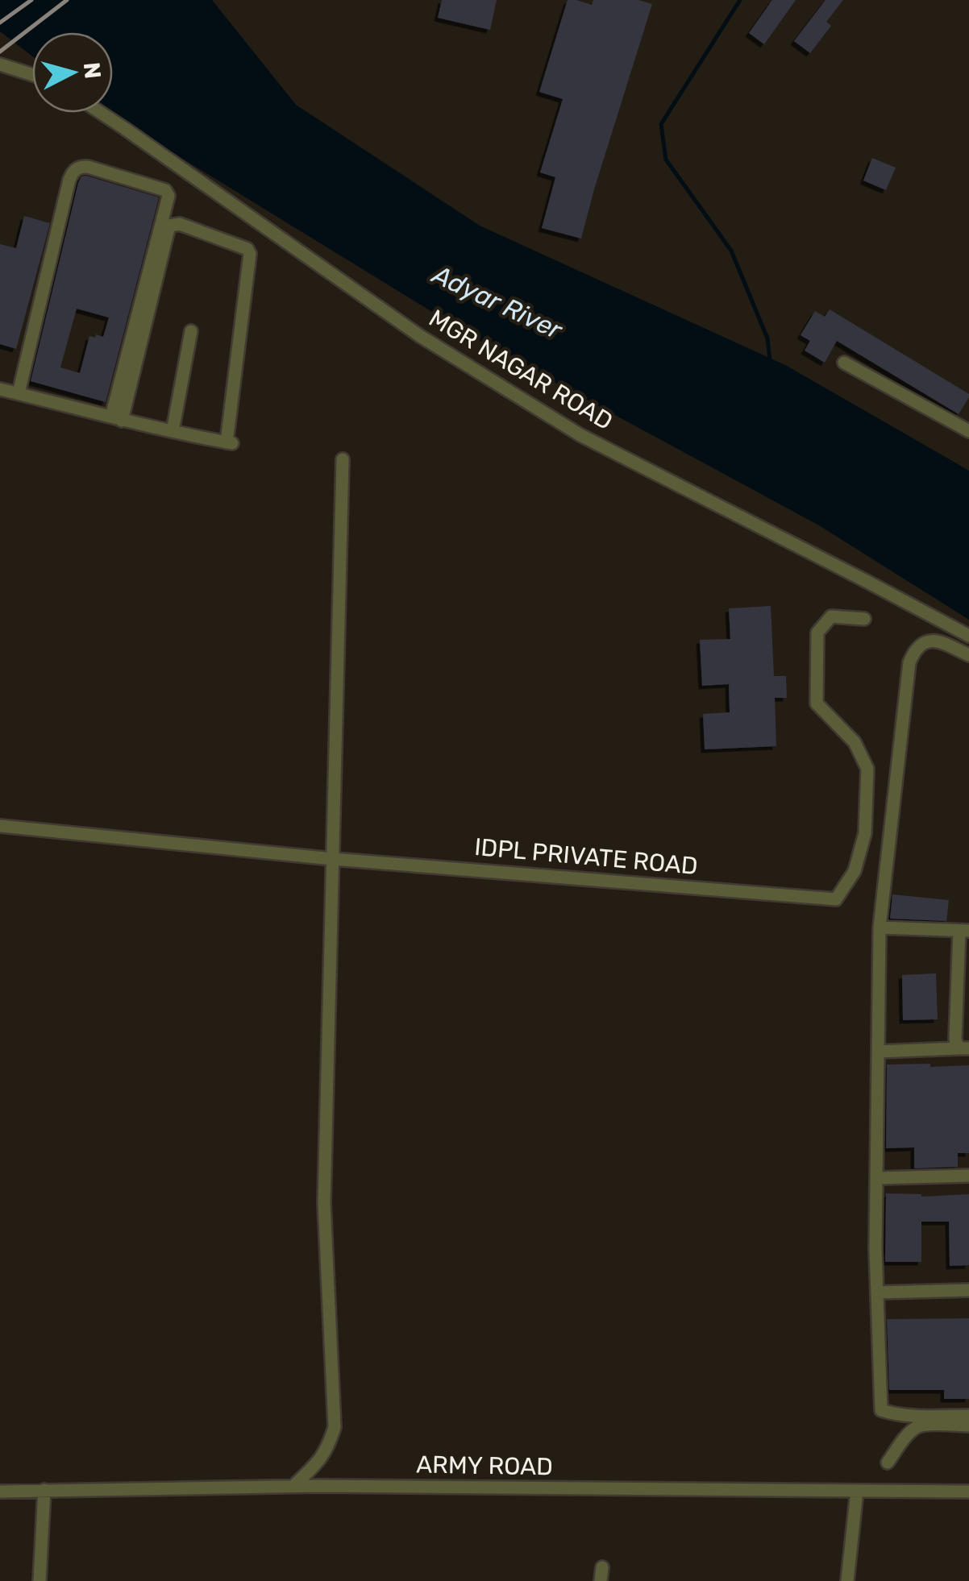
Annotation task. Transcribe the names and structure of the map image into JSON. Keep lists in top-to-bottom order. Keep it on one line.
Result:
{"streets":{"street":["MGR NAGAR ROAD","IDPL PRIVATE ROAD","ARMY ROAD"]},"water":["Adyar River"],"north":"right"}
